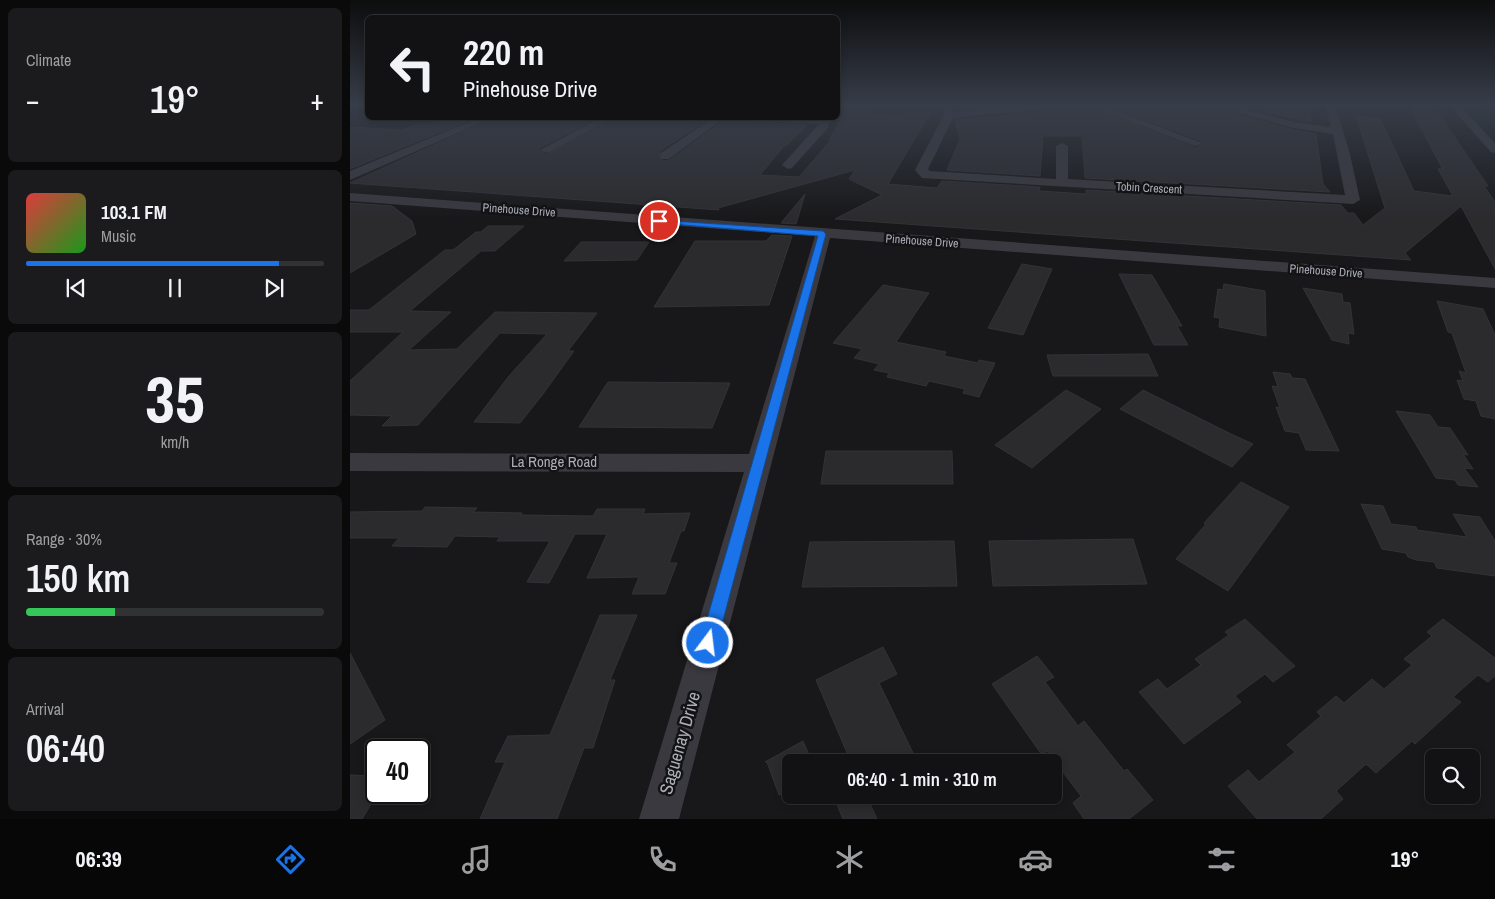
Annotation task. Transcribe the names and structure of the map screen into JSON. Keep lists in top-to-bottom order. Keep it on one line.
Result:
{"streets":{"street":["Tobin Crescent","Pinehouse Drive","La Ronge Road","Saguenay Drive"]},"crossings":[["Pinehouse Drive","Saguenay Drive"],["La Ronge Road","Saguenay Drive"]],"page":{"tile":["Climate",["35","km/h"],["Range · 30%","150 km"],["Arrival","06:40"]],"turn":["220 m","Pinehouse Drive"],"heat":["−","19°","+"],"song":["103.1 FM","Music"],"limit":"40","trip":"06:40 · 1 min · 310 m","tabs":["06:39","19°"]}}
